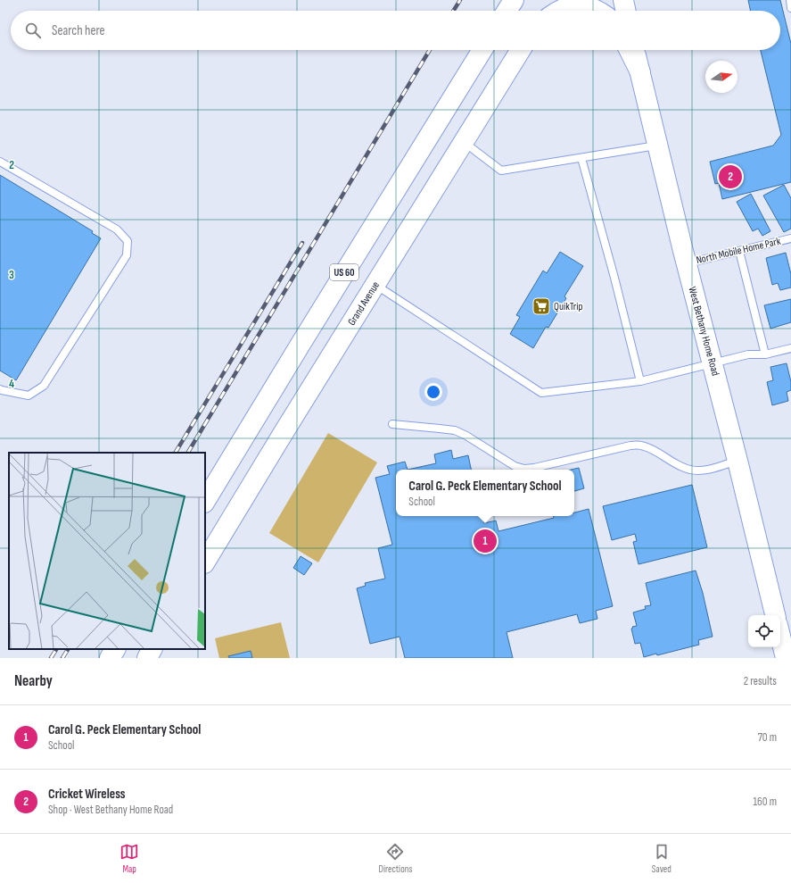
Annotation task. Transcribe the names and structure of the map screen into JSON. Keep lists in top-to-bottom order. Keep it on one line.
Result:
{"streets":{"main road":["US 60","Grand Avenue","West Bethany Home Road"],"lane":["North Mobile Home Park"]},"crossings":[["North Mobile Home Park","West Bethany Home Road"]],"places":{"supermarket":["QuikTrip"]},"north":"right","page":{"search":"Search here","pins":["2","1"],"popup":["Carol G. Peck Elementary School","School"],"heading":["Nearby","2 results"],"list":[{"mark":"1","name":"Carol G. Peck Elementary School","note":"School","value":"70 m"},{"mark":"2","name":"Cricket Wireless","note":"Shop · West Bethany Home Road","value":"160 m"}],"nav":["Map","Directions","Saved"]},"grid":{"rows":["2","3","4"]}}
